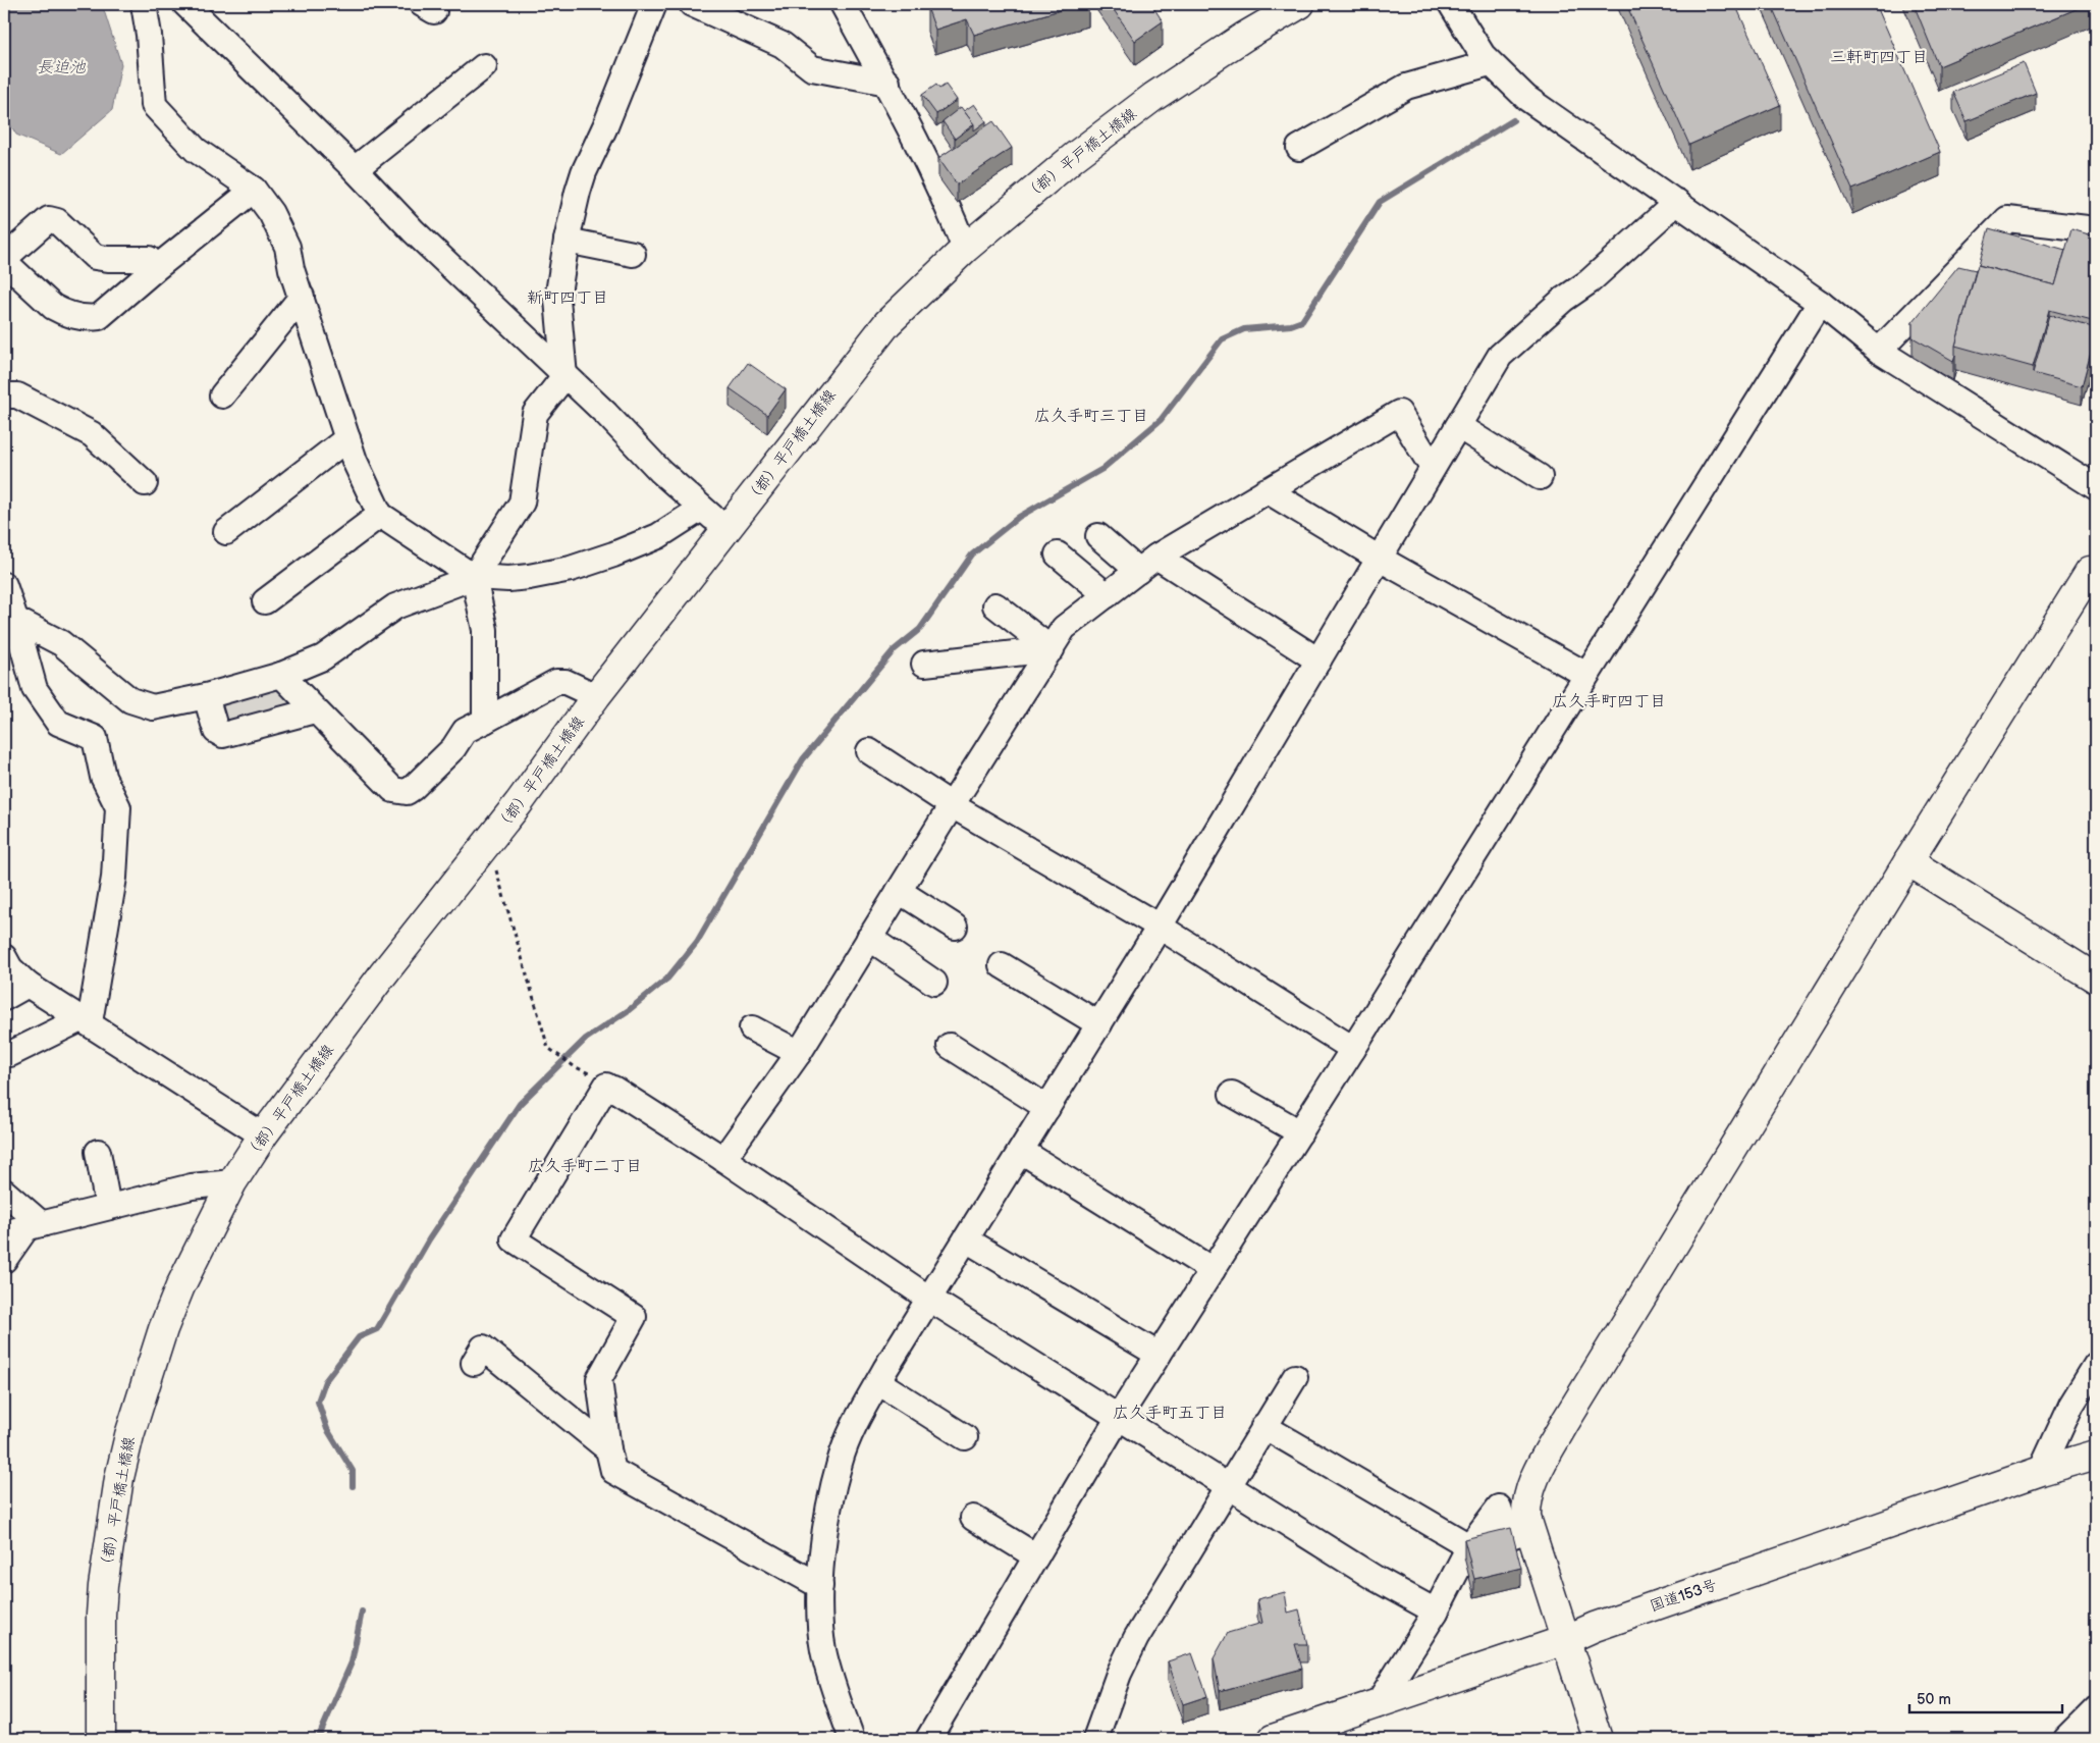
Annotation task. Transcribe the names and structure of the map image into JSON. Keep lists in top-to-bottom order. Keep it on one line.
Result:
{"streets":{"main road":["（都）平戸橋土橋線","国道153号"]},"districts":["三軒町四丁目","新町四丁目","広久手町三丁目","広久手町四丁目","広久手町二丁目","広久手町五丁目"],"water":["長迫池"],"scale_bar":"50 m"}
